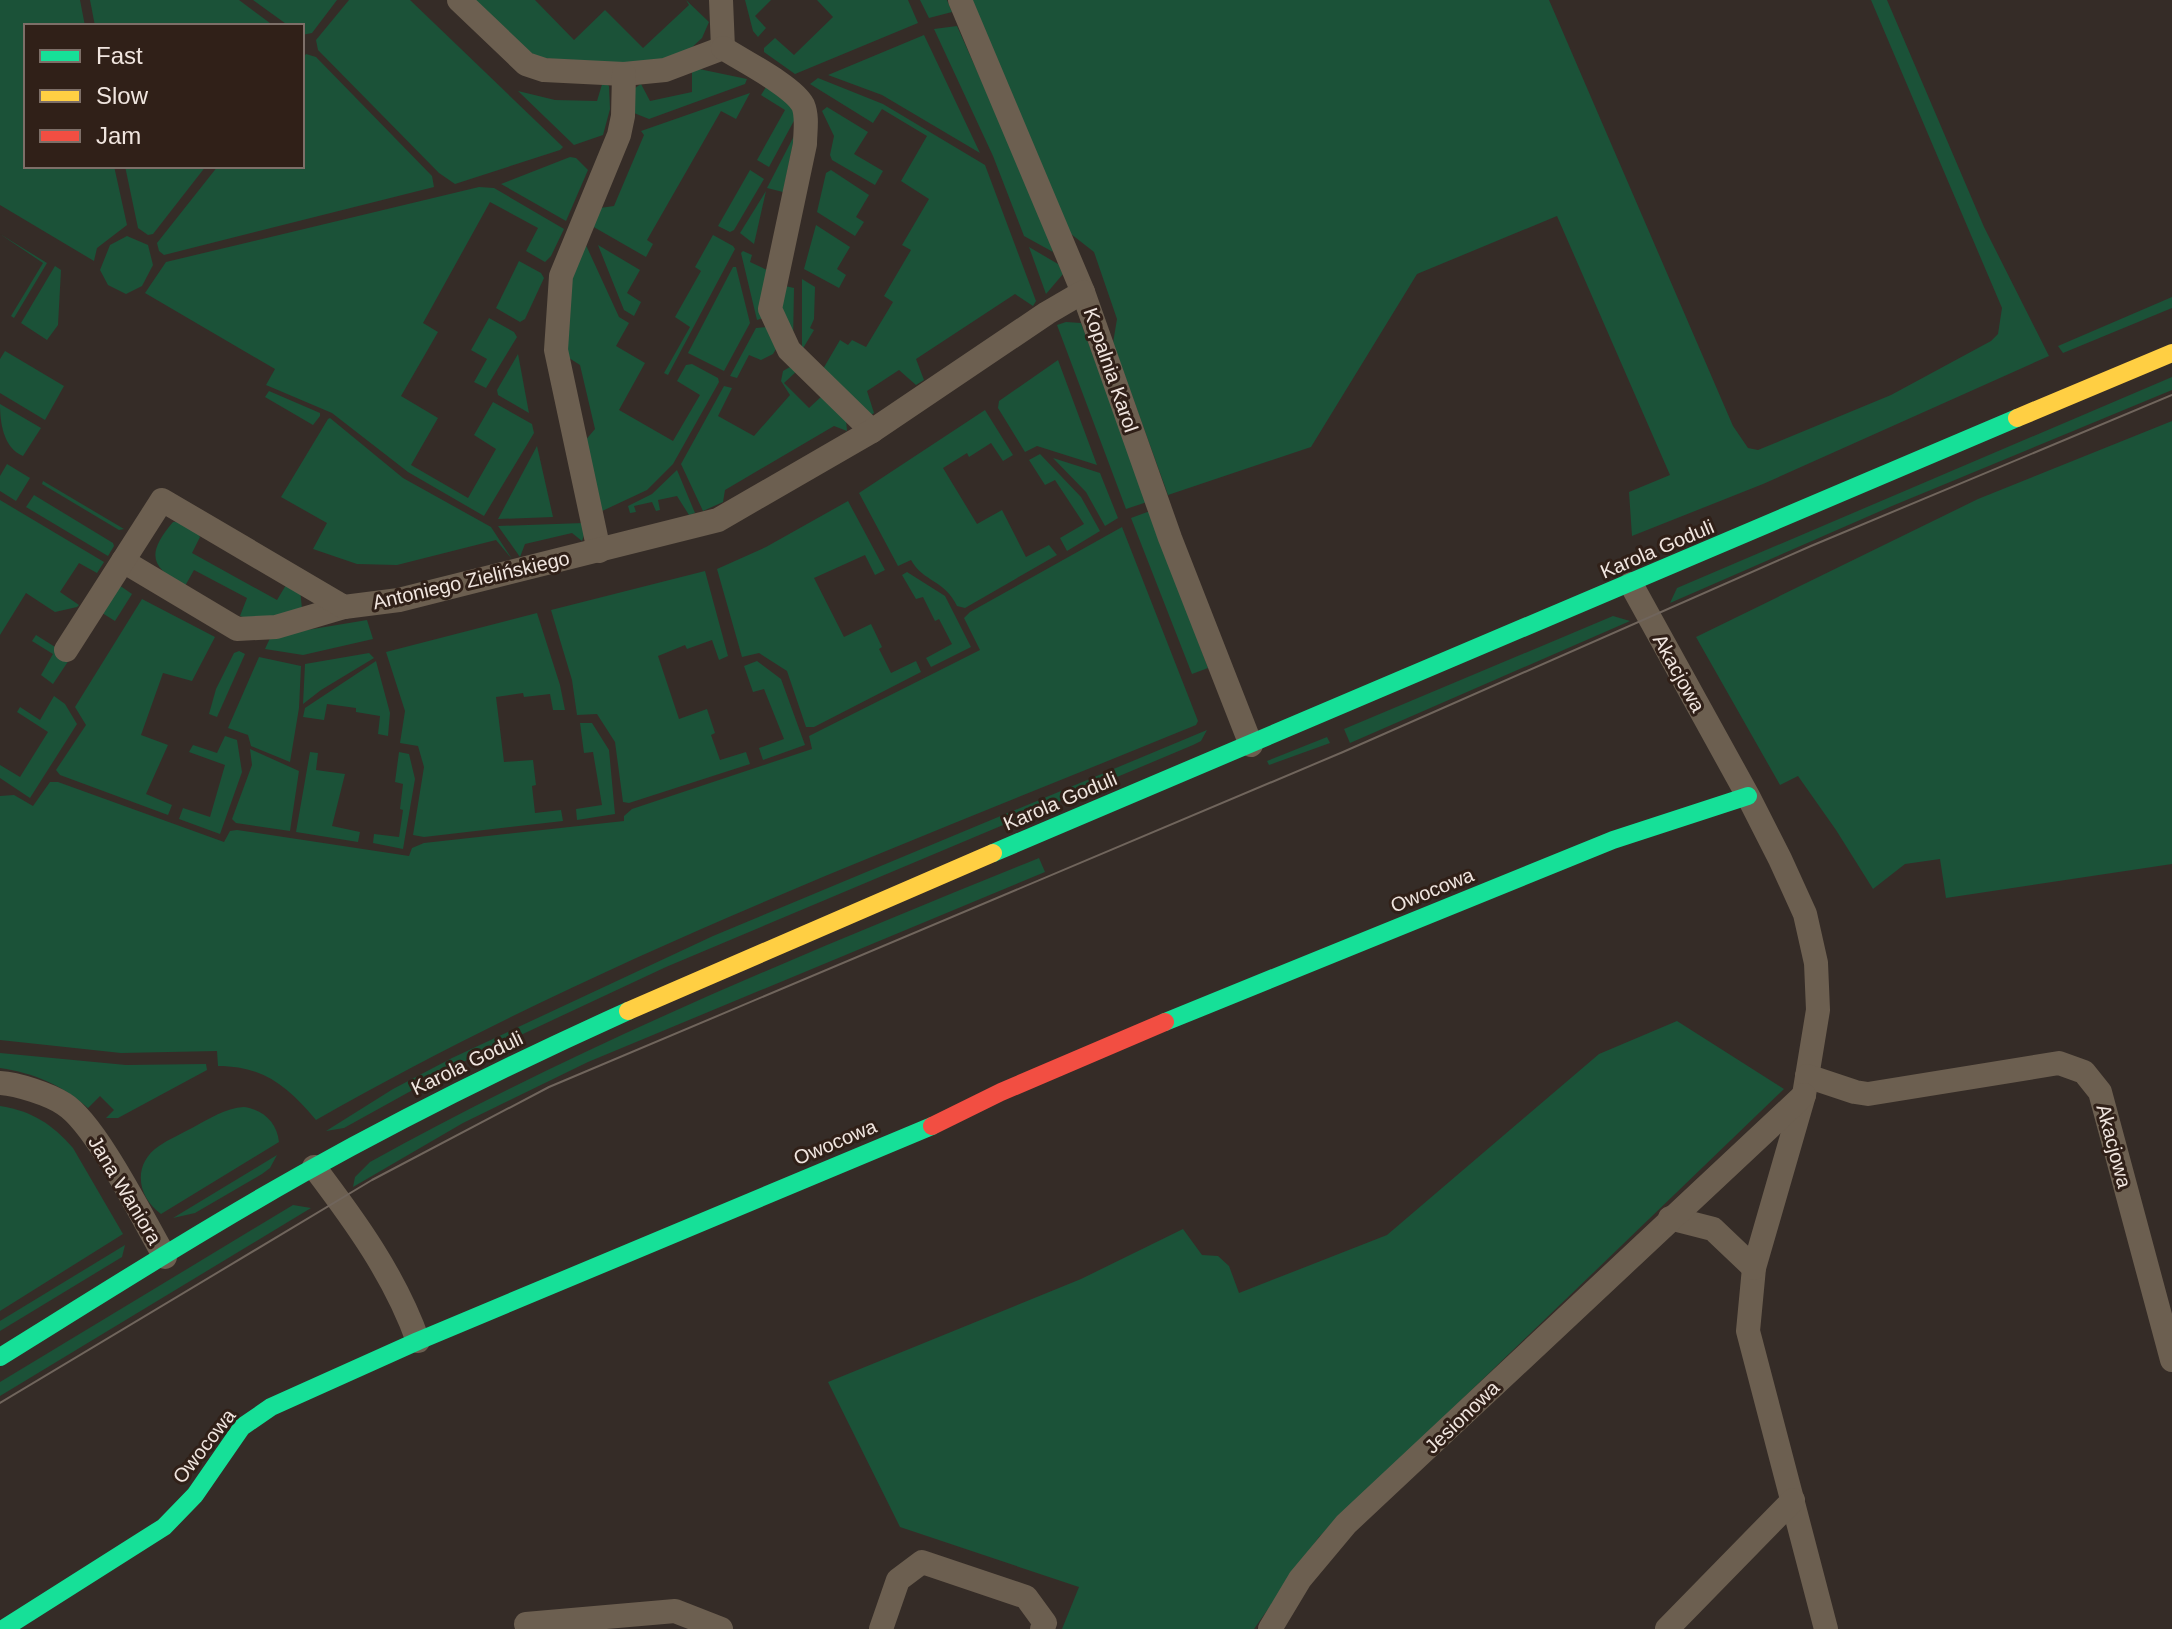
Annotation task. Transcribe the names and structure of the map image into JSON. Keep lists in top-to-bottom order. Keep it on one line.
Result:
{"streets":{"main road":["Karola Goduli","Owocowa"],"street":["Kopalnia Karol","Antoniego Zielińskiego","Akacjowa","Jana Waniora","Jesionowa"]},"crossings":[["Kopalnia Karol","Karola Goduli"],["Kopalnia Karol","Antoniego Zielińskiego"],["Karola Goduli","Akacjowa"],["Karola Goduli","Jana Waniora"],["Akacjowa","Owocowa"],["Akacjowa","Jesionowa"]],"legend":["Fast","Slow","Jam"]}
